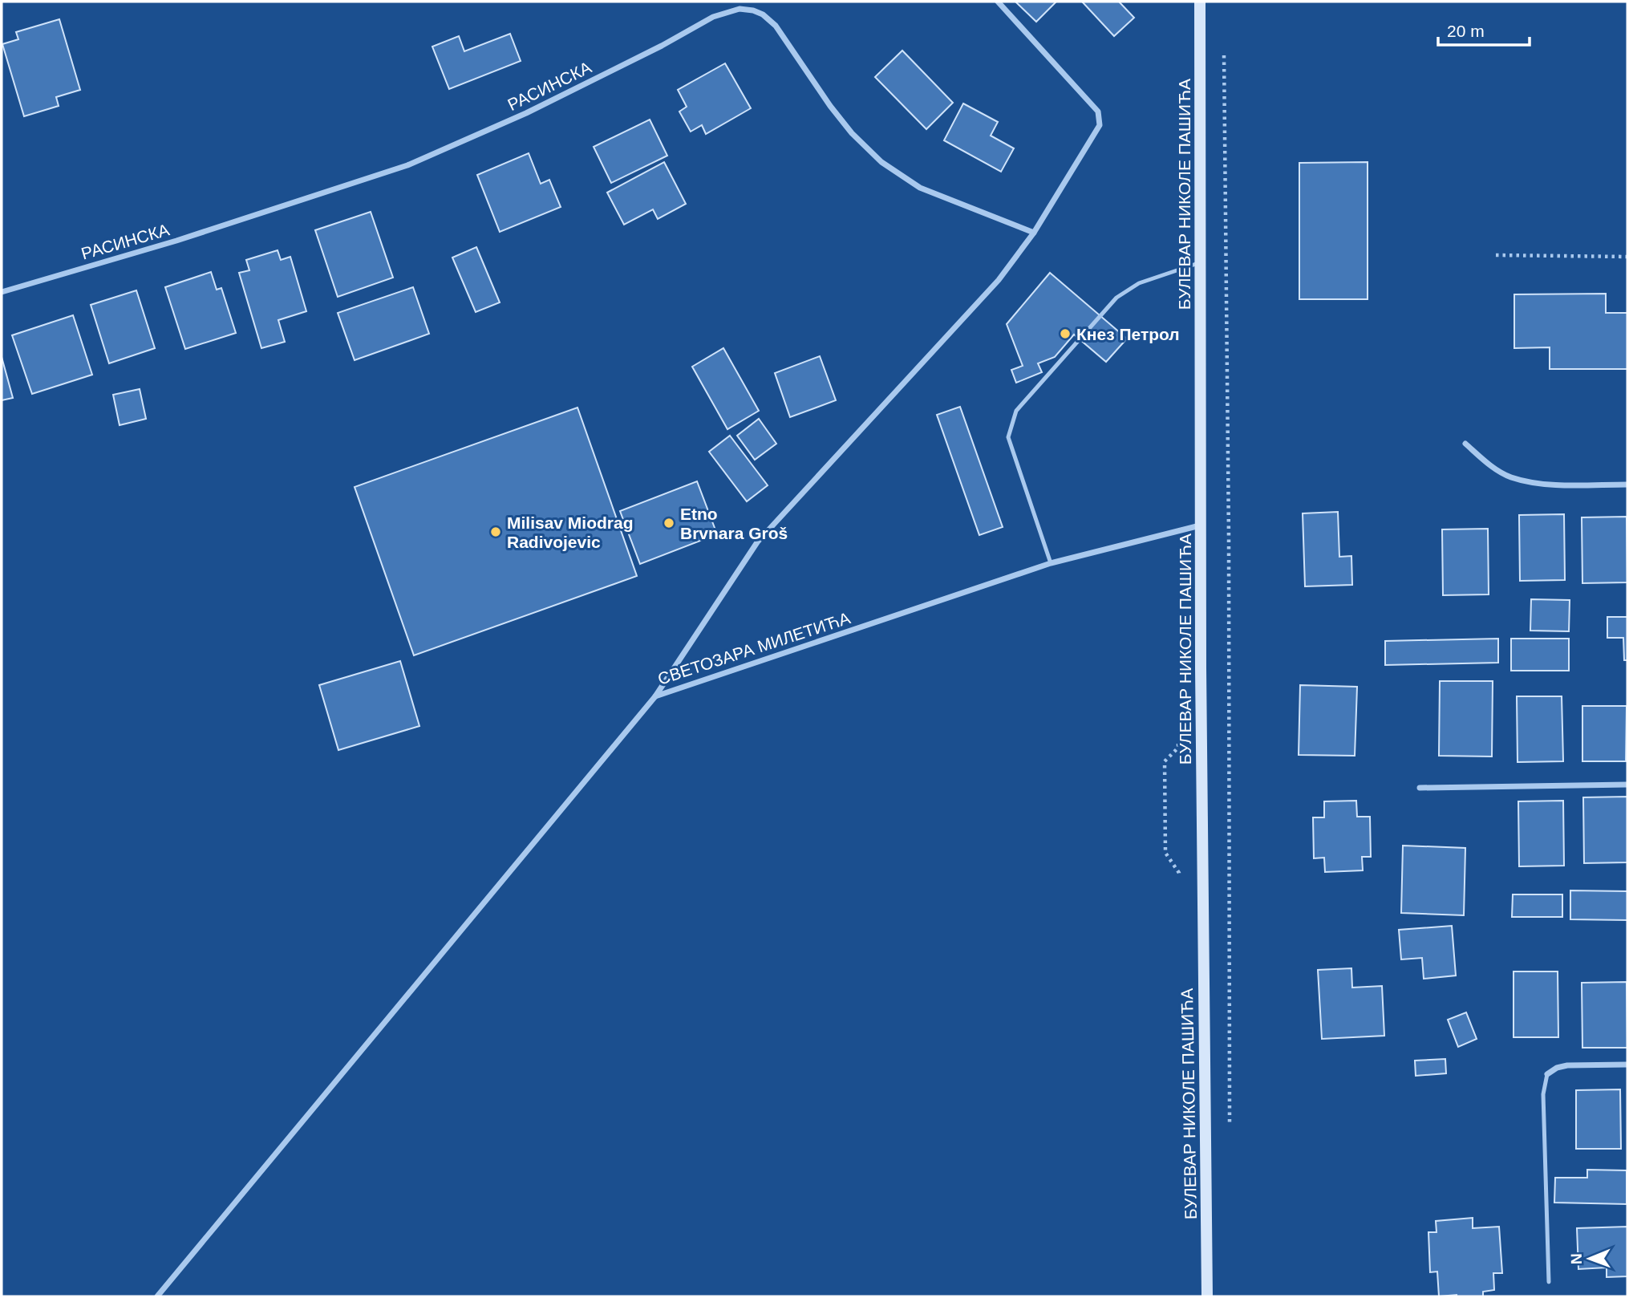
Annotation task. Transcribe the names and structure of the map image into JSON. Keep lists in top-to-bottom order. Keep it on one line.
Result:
{"streets":{"street":["РАСИНСКА","БУЛЕВАР НИКОЛЕ ПАШИЋА","СВЕТОЗАРА МИЛЕТИЋА"]},"crossings":[["РАСИНСКА","СВЕТОЗАРА МИЛЕТИЋА"],["БУЛЕВАР НИКОЛЕ ПАШИЋА","СВЕТОЗАРА МИЛЕТИЋА"]],"places":["Кнез Петрол","Etno Brvnara Groš","Milisav Miodrag Radivojevic"],"scale_bar":"20 m","north":"left"}
